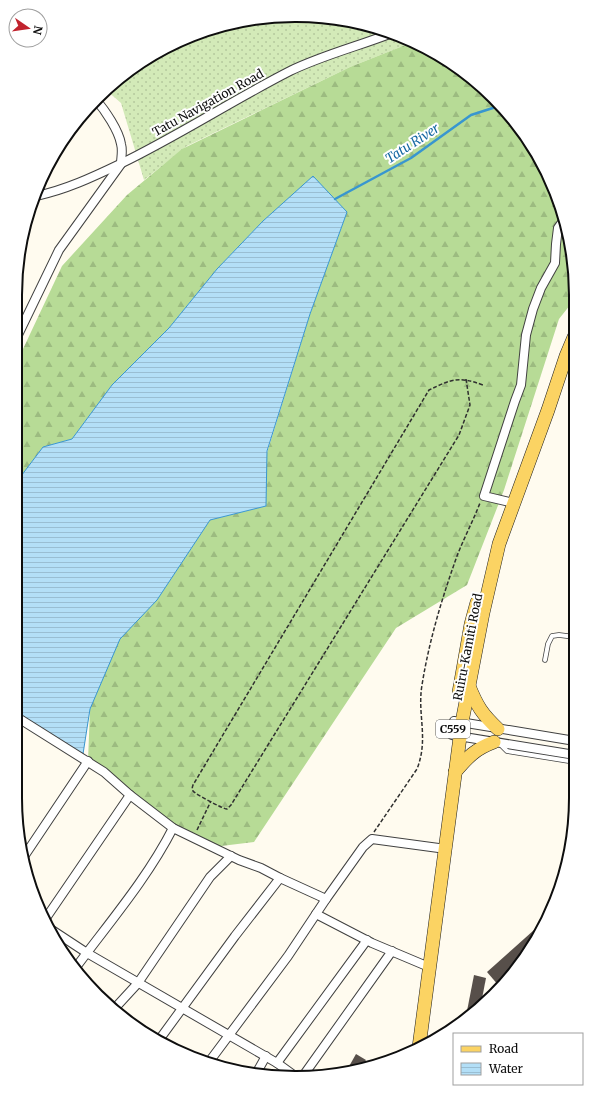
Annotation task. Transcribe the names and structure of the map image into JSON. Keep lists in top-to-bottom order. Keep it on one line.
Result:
{"streets":{"main road":["Ruiru-Kamiti Road","C559"],"street":["Tatu Navigation Road"]},"water":["Tatu River"],"legend":["Road","Water"],"north":"right"}
